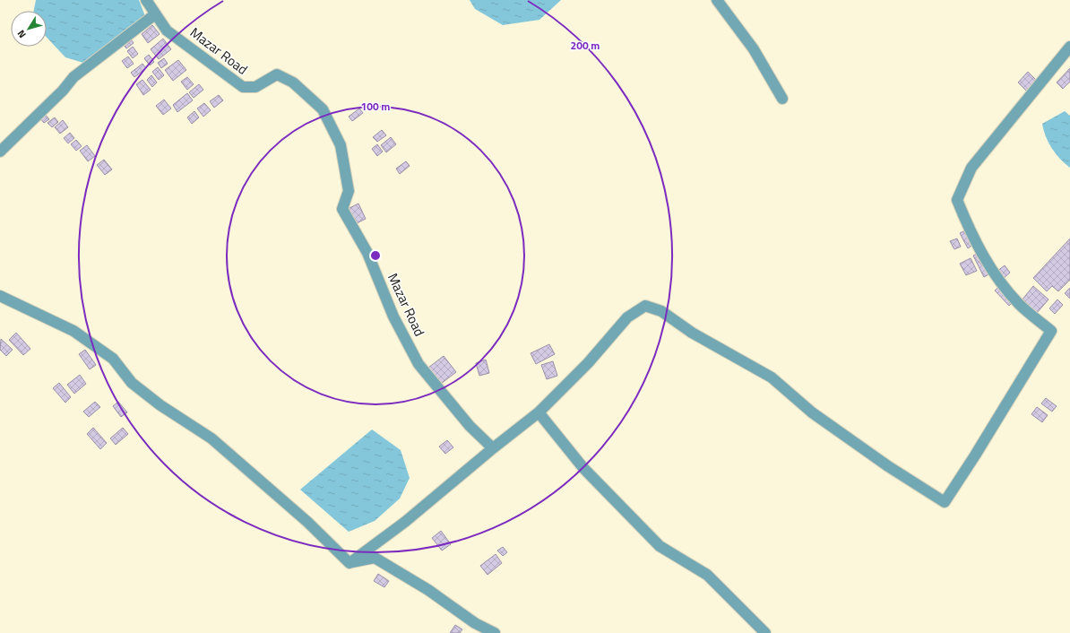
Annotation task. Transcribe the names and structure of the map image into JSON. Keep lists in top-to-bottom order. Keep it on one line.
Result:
{"streets":{"street":["Mazar Road"]},"north":"bottom left","rings":["200 m","100 m"]}
